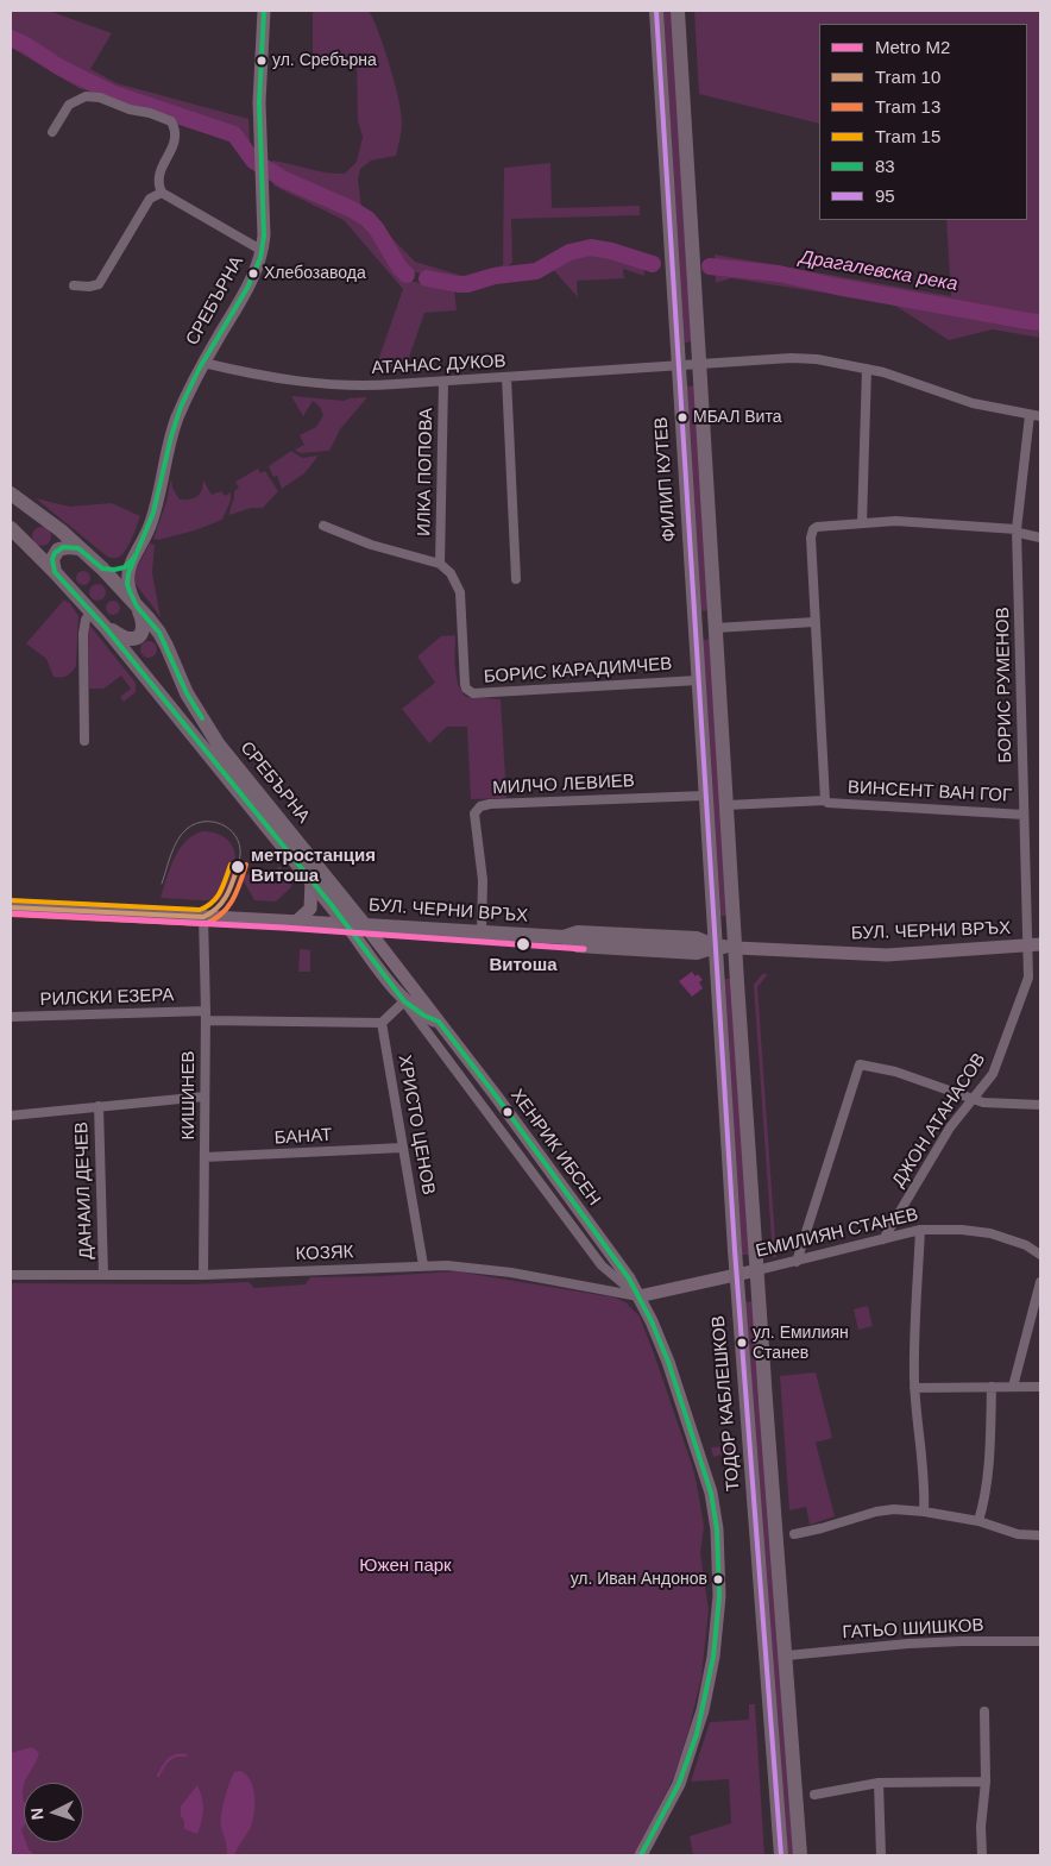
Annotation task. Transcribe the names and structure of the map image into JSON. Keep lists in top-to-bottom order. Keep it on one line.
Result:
{"streets":{"main road":["СРЕБЪРНА","ФИЛИП КУТЕВ","БУЛ. ЧЕРНИ ВРЪХ","ХЕНРИК ИБСЕН","ЕМИЛИЯН СТАНЕВ","ТОДОР КАБЛЕШКОВ"],"street":["АТАНАС ДУКОВ","ИЛКА ПОПОВА","БОРИС КАРАДИМЧЕВ","БОРИС РУМЕНОВ","МИЛЧО ЛЕВИЕВ","ВИНСЕНТ ВАН ГОГ","РИЛСКИ ЕЗЕРА","КИШИНЕВ","ДЖОН АТАНАСОВ","ХРИСТО ЦЕНОВ","БАНАТ","ДАНАИЛ ДЕЧЕВ","КОЗЯК","ГАТЬО ШИШКОВ"]},"crossings":[["СРЕБЪРНА","АТАНАС ДУКОВ"],["СРЕБЪРНА","БУЛ. ЧЕРНИ ВРЪХ"],["СРЕБЪРНА","ХЕНРИК ИБСЕН"],["АТАНАС ДУКОВ","ИЛКА ПОПОВА"],["АТАНАС ДУКОВ","ФИЛИП КУТЕВ"],["АТАНАС ДУКОВ","БОРИС РУМЕНОВ"],["ИЛКА ПОПОВА","БОРИС КАРАДИМЧЕВ"],["ФИЛИП КУТЕВ","БОРИС КАРАДИМЧЕВ"],["ФИЛИП КУТЕВ","МИЛЧО ЛЕВИЕВ"],["ФИЛИП КУТЕВ","БУЛ. ЧЕРНИ ВРЪХ"],["ФИЛИП КУТЕВ","ТОДОР КАБЛЕШКОВ"],["БОРИС РУМЕНОВ","ВИНСЕНТ ВАН ГОГ"],["БОРИС РУМЕНОВ","БУЛ. ЧЕРНИ ВРЪХ"],["БОРИС РУМЕНОВ","ДЖОН АТАНАСОВ"],["МИЛЧО ЛЕВИЕВ","БУЛ. ЧЕРНИ ВРЪХ"],["БУЛ. ЧЕРНИ ВРЪХ","КИШИНЕВ"],["БУЛ. ЧЕРНИ ВРЪХ","ДЖОН АТАНАСОВ"],["БУЛ. ЧЕРНИ ВРЪХ","ХЕНРИК ИБСЕН"],["БУЛ. ЧЕРНИ ВРЪХ","ТОДОР КАБЛЕШКОВ"],["РИЛСКИ ЕЗЕРА","КИШИНЕВ"],["РИЛСКИ ЕЗЕРА","ХРИСТО ЦЕНОВ"],["КИШИНЕВ","БАНАТ"],["КИШИНЕВ","КОЗЯК"],["ДЖОН АТАНАСОВ","ЕМИЛИЯН СТАНЕВ"],["ХРИСТО ЦЕНОВ","БАНАТ"],["ХРИСТО ЦЕНОВ","КОЗЯК"],["ХЕНРИК ИБСЕН","ЕМИЛИЯН СТАНЕВ"],["ХЕНРИК ИБСЕН","КОЗЯК"],["ДАНАИЛ ДЕЧЕВ","КОЗЯК"],["ЕМИЛИЯН СТАНЕВ","КОЗЯК"],["ЕМИЛИЯН СТАНЕВ","ТОДОР КАБЛЕШКОВ"]],"water":["Драгалевска река"],"parks":["Южен парк"],"places":["ул. Сребърна","Хлебозавода","МБАЛ Вита","метростанция Витоша","Витоша","ул. Емилиян Станев","ул. Иван Андонов"],"lines":["transit line 83","transit line 95","tram line 10","tram line 13","tram line 15","metro line M2"],"legend":["Metro M2","Tram 10","Tram 13","Tram 15","83","95"],"north":"left"}
